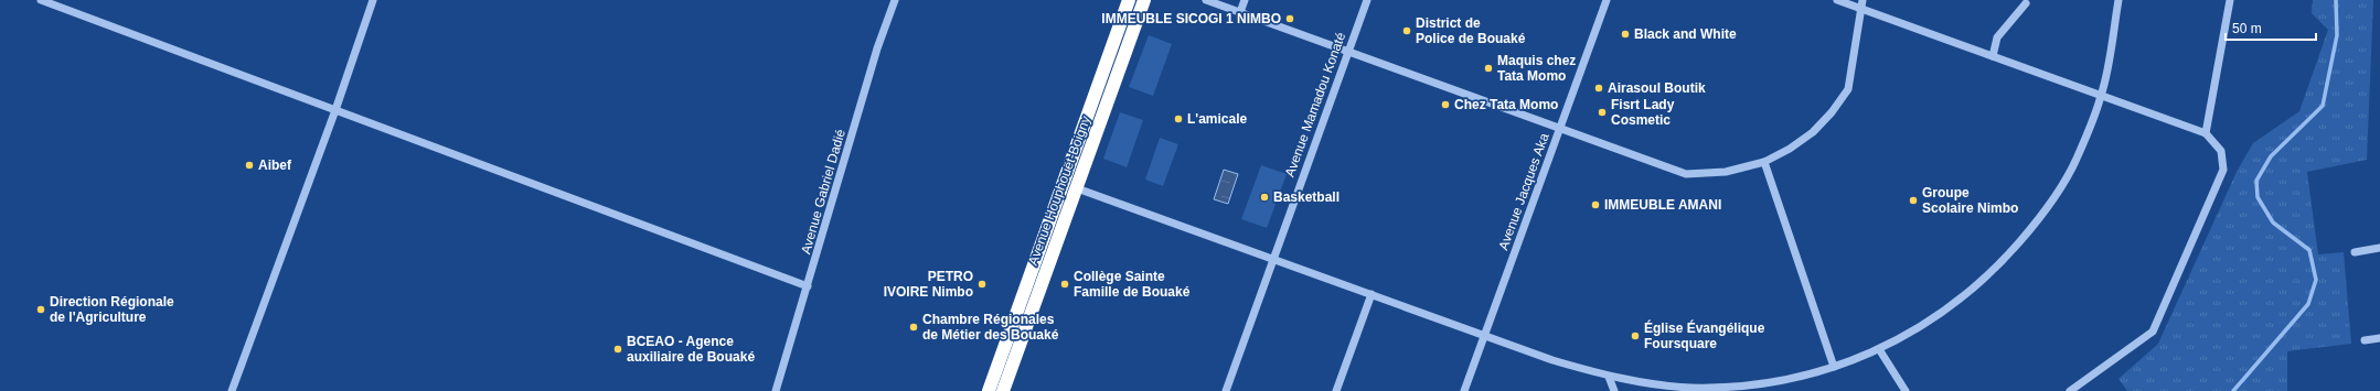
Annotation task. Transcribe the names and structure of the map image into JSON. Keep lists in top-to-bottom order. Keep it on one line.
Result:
{"streets":{"highway":["Avenue Houphouët-Boigny"],"street":["Avenue Mamadou Konaté","Avenue Gabriel Dadié","Avenue Jacques Aka"]},"places":["IMMEUBLE SICOGI 1 NIMBO","District de Police de Bouaké","Black and White","Maquis chez Tata Momo","Airasoul Boutik","Chez Tata Momo","Fisrt Lady Cosmetic","L'amicale","Aibef","Basketball","Groupe Scolaire Nimbo","IMMEUBLE AMANI","PETRO IVOIRE Nimbo","Collège Sainte Famille de Bouaké","Direction Régionale de l'Agriculture","Chambre Régionales de Métier des Bouaké","Église Évangélique Foursquare","BCEAO - Agence auxiliaire de Bouaké"],"scale_bar":"50 m"}
